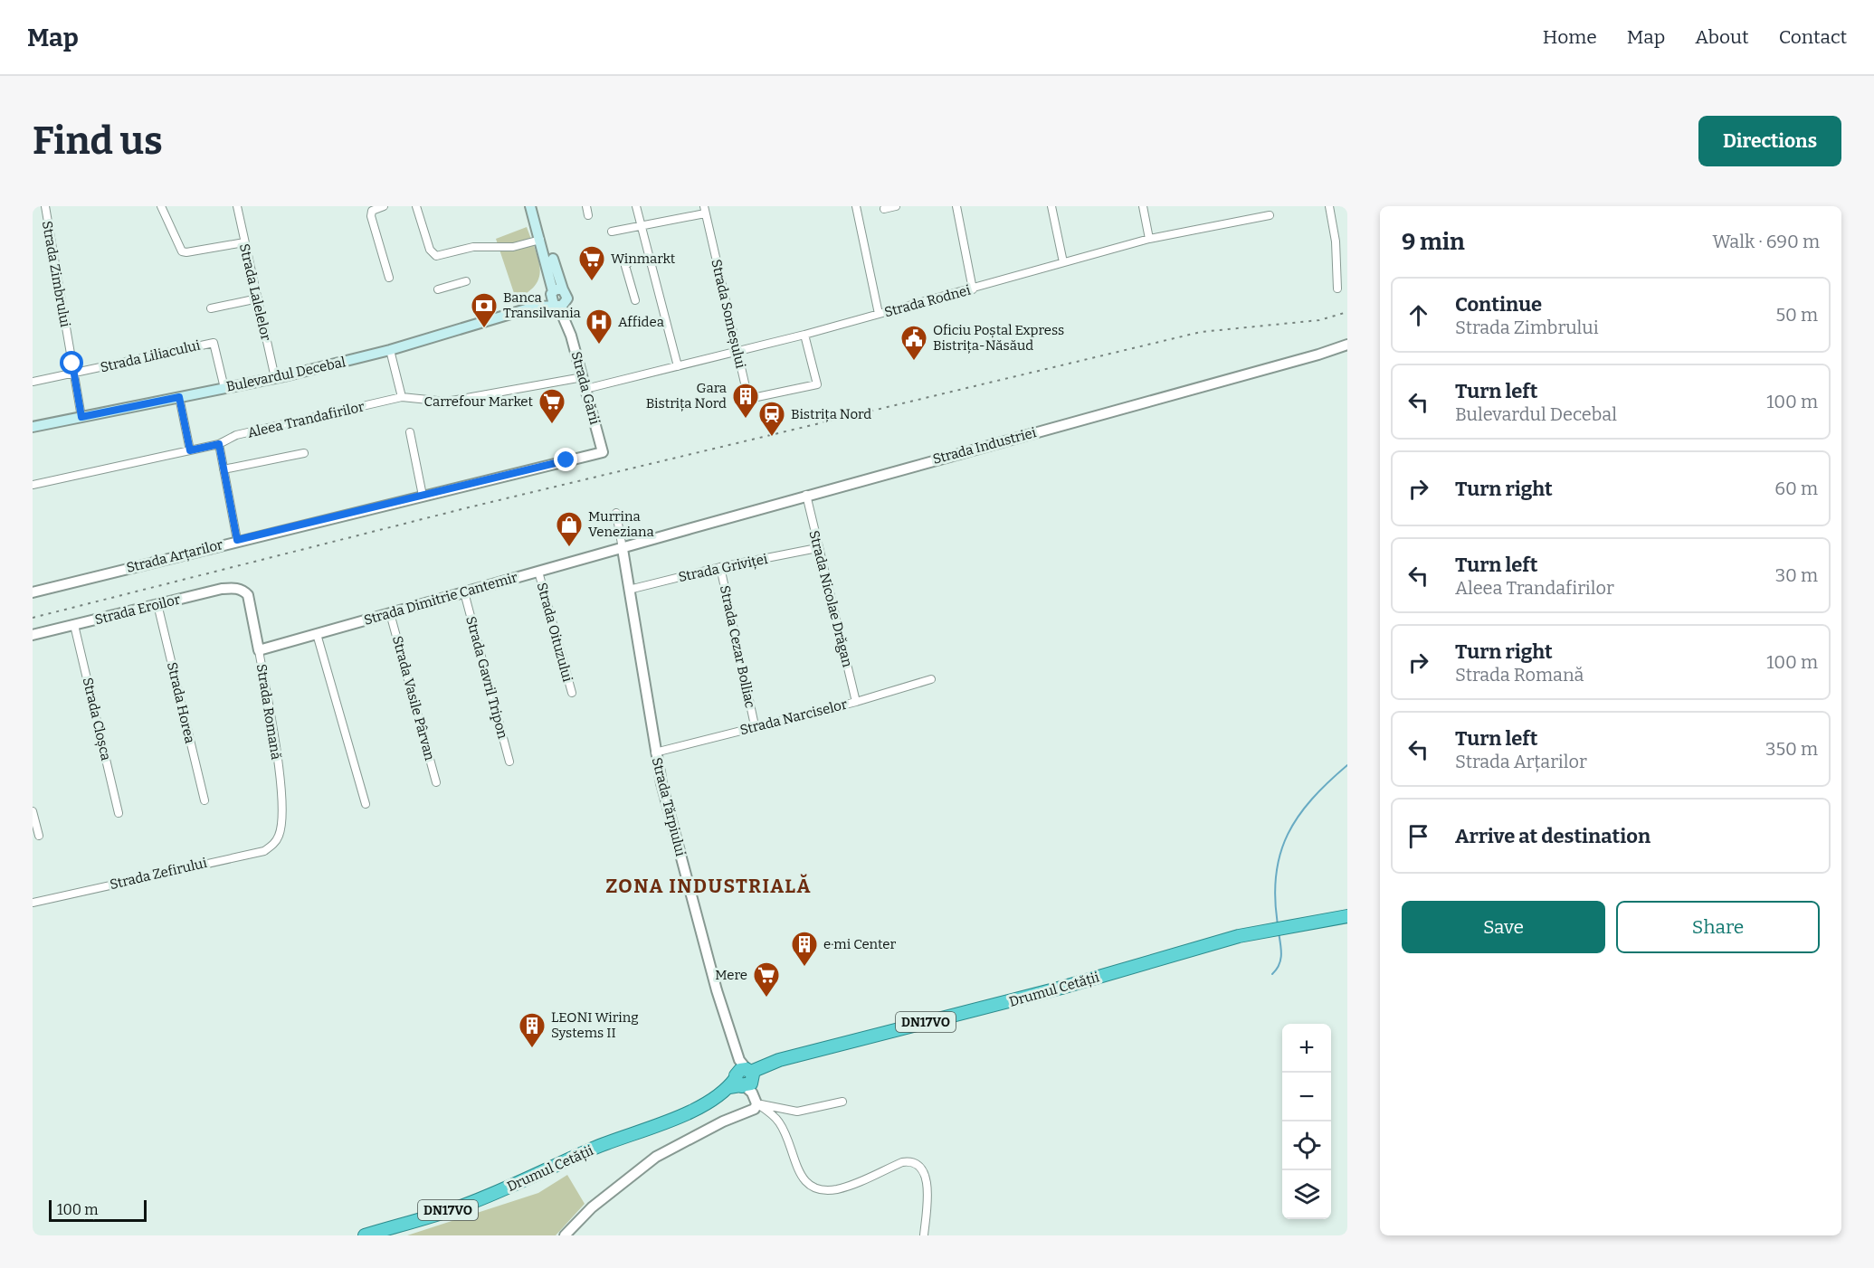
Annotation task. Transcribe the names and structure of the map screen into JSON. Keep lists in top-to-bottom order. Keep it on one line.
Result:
{"streets":{"highway":["Drumul Cetății","DN17VO"],"main road":["Bulevardul Decebal","Strada Gării"],"street":["Strada Zimbrului","Strada Lalelelor","Strada Rodnei","Strada Someșului","Strada Liliacului","Aleea Trandafirilor","Strada Industriei","Strada Arțarilor","Strada Griviței","Strada Dimitrie Cantemir","Strada Nicolae Drăgan","Strada Eroilor","Strada Oituzului","Strada Cezar Bolliac","Strada Gavril Tripon","Strada Vasile Pârvan","Strada Horea","Strada Romană","Strada Narciselor","Strada Cloșca","Strada Tărpiului","Strada Zefirului"]},"crossings":[["Strada Zimbrului","Strada Liliacului"],["Strada Zimbrului","Bulevardul Decebal"],["Strada Lalelelor","Bulevardul Decebal"],["Strada Rodnei","Strada Someșului"],["Strada Rodnei","Strada Gării"],["Strada Liliacului","Bulevardul Decebal"],["Bulevardul Decebal","Strada Gării"],["Strada Gării","Aleea Trandafirilor"],["Strada Gării","Strada Arțarilor"],["Strada Industriei","Strada Dimitrie Cantemir"],["Strada Industriei","Strada Nicolae Drăgan"],["Strada Industriei","Strada Tărpiului"],["Strada Griviței","Strada Nicolae Drăgan"],["Strada Griviței","Strada Cezar Bolliac"],["Strada Griviței","Strada Tărpiului"],["Strada Dimitrie Cantemir","Strada Oituzului"],["Strada Dimitrie Cantemir","Strada Gavril Tripon"],["Strada Dimitrie Cantemir","Strada Vasile Pârvan"],["Strada Dimitrie Cantemir","Strada Romană"],["Strada Dimitrie Cantemir","Strada Tărpiului"],["Strada Nicolae Drăgan","Strada Narciselor"],["Strada Eroilor","Strada Horea"],["Strada Eroilor","Strada Romană"],["Strada Eroilor","Strada Cloșca"],["Strada Cezar Bolliac","Strada Narciselor"],["Strada Romană","Strada Zefirului"],["Strada Narciselor","Strada Tărpiului"],["Strada Tărpiului","Drumul Cetății"]],"districts":["ZONA INDUSTRIALĂ"],"places":{"supermarket":["Winmarkt","Carrefour Market","Mere"],"bank":["Banca Transilvania"],"hospital":["Affidea"],"public building":["Oficiu Poștal Express Bistrița-Năsăud"],"building":["Gara Bistrița Nord","e·mi Center","LEONI Wiring Systems II"],"station":["Bistrița Nord"],"shop":["Murrina Veneziana"]},"scale_bar":"100 m","page":{"header":"Map","nav":["Home","Map","About","Contact"],"buttons":["Directions",["Save","Share"]],"title":"Find us","heading":["9 min","Walk · 690 m"],"list":[["Continue","Strada Zimbrului","50 m"],["Turn left","Bulevardul Decebal","100 m"],["Turn right","60 m"],["Turn left","Aleea Trandafirilor","30 m"],["Turn right","Strada Romană","100 m"],["Turn left","Strada Arțarilor","350 m"],"Arrive at destination"],"map_buttons":["+","−"],"scale":"100 m"}}
